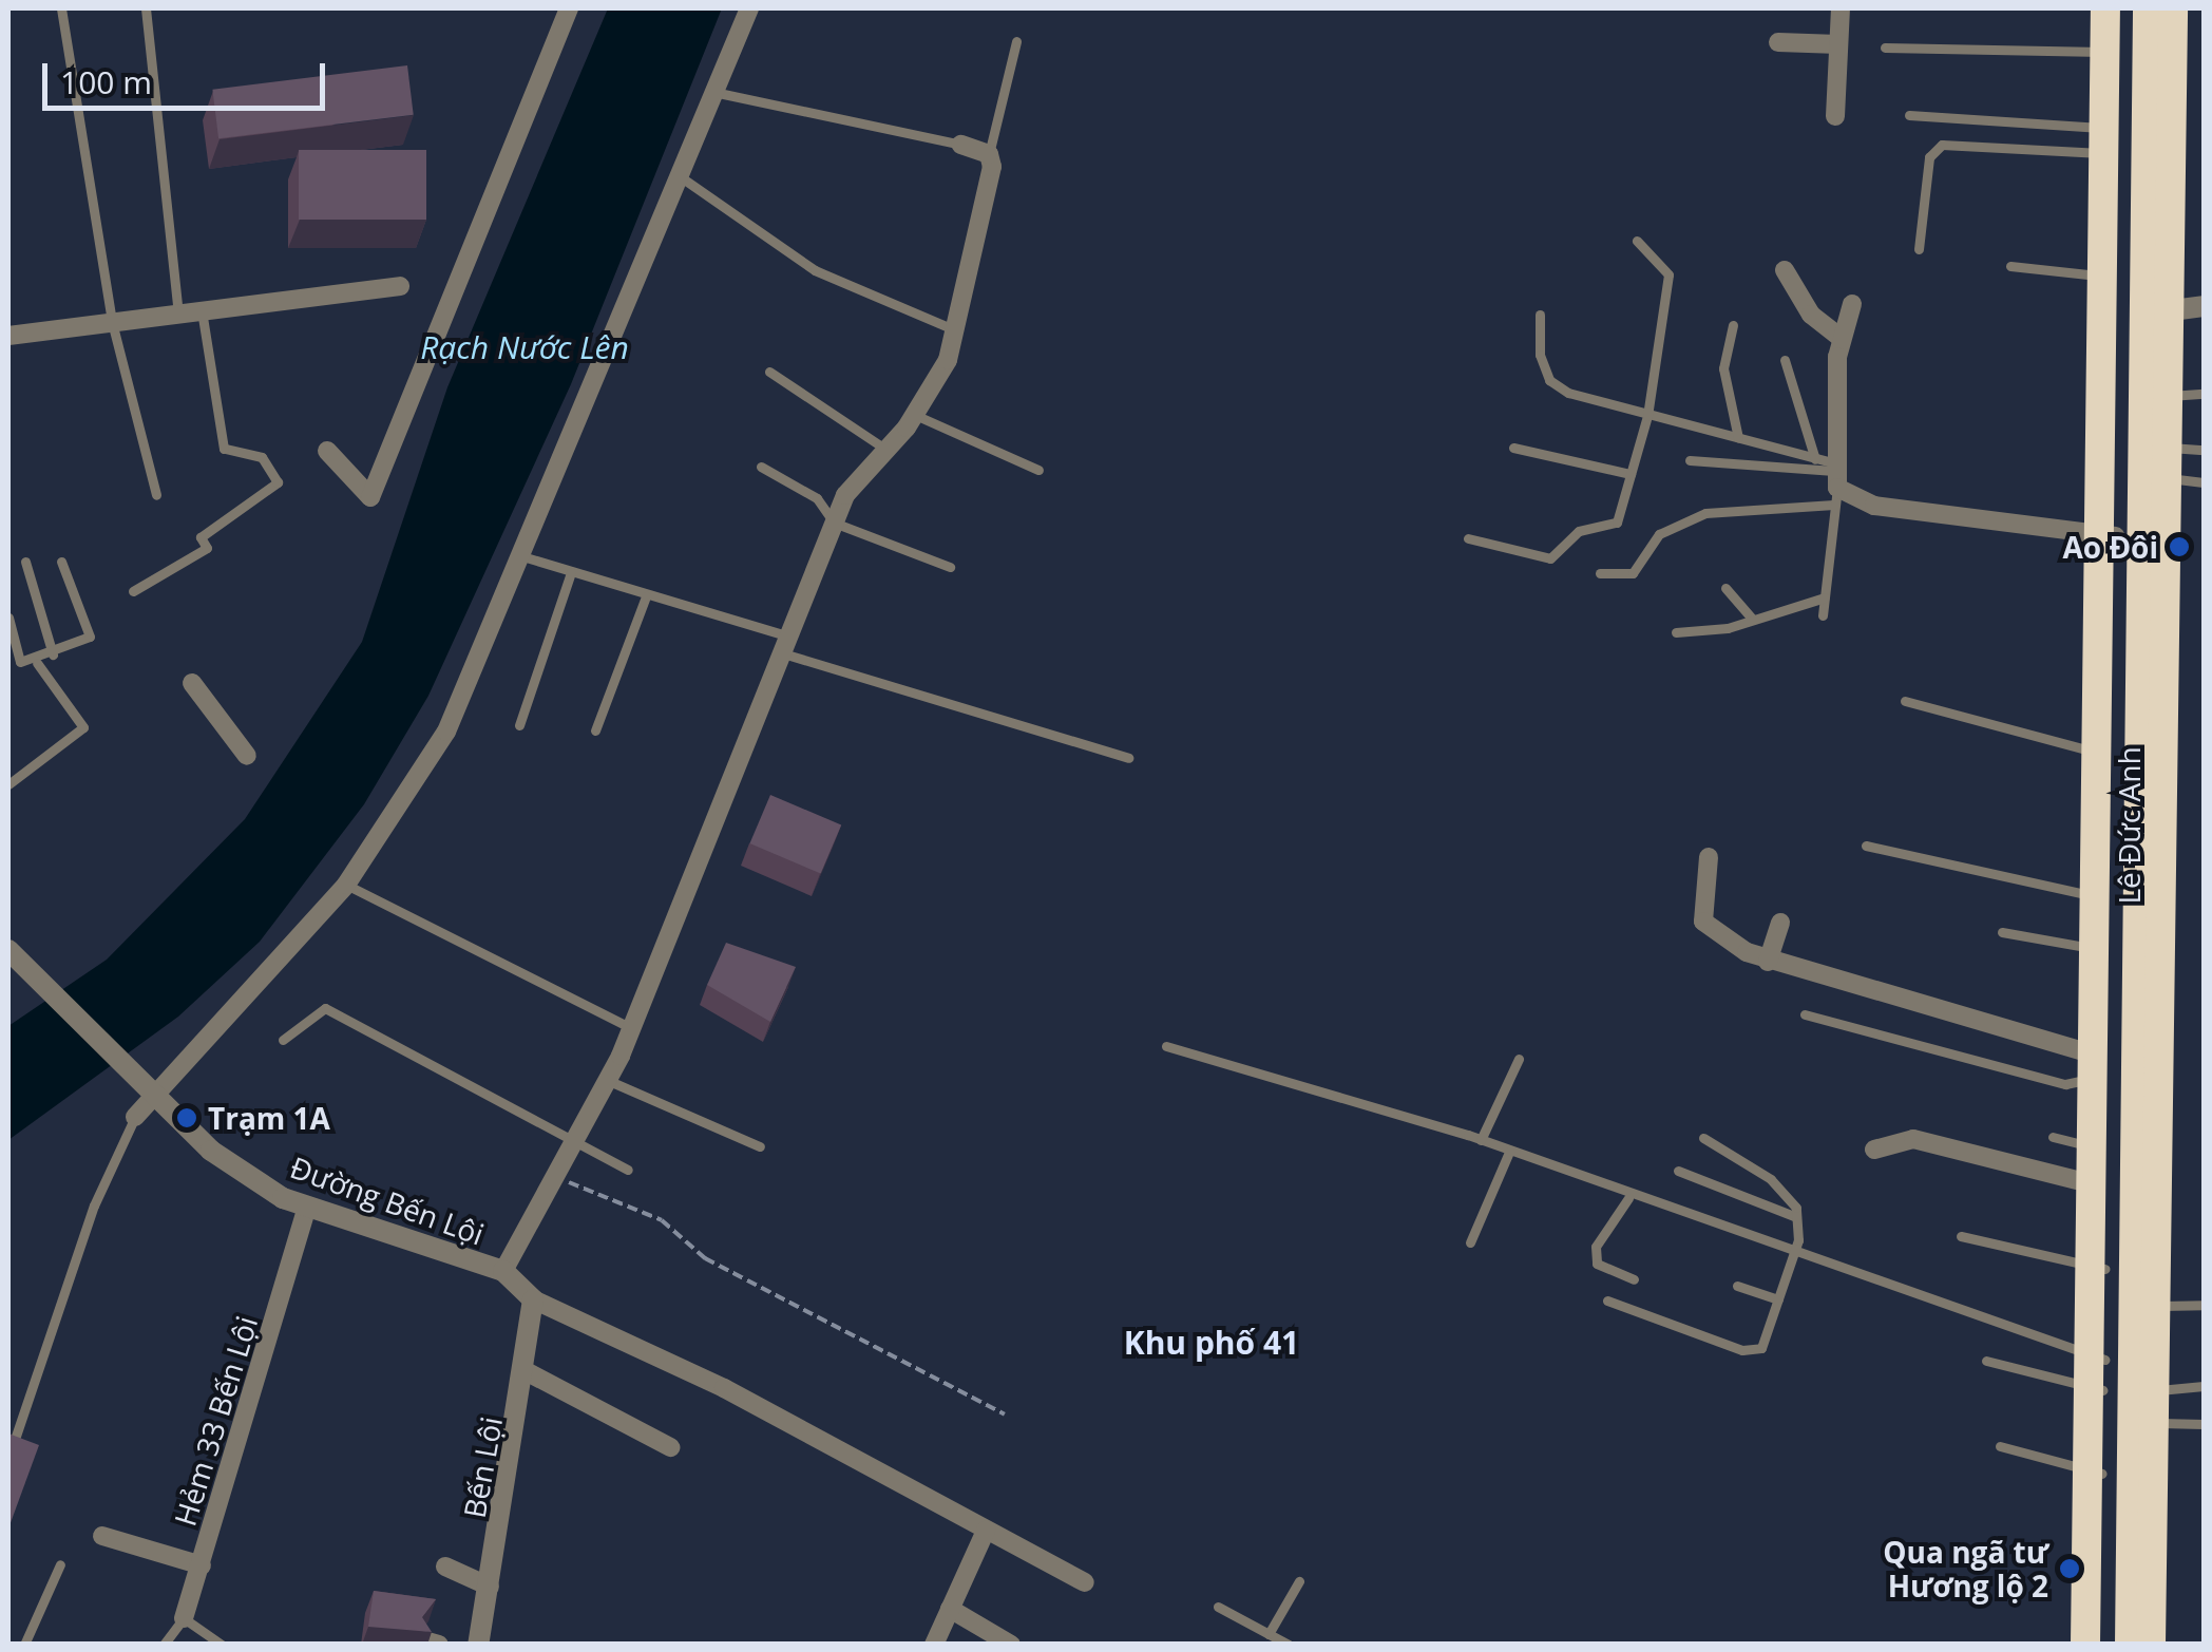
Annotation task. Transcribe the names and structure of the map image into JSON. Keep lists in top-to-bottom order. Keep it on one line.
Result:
{"streets":{"highway":["Lê Đức Anh"],"street":["Đường Bến Lội","Hẻm 33 Bến Lội","Bến Lội"]},"crossings":[["Đường Bến Lội","Hẻm 33 Bến Lội"],["Đường Bến Lội","Bến Lội"]],"districts":["Khu phố 41"],"water":["Rạch Nước Lên"],"places":["Ao Đôi","Trạm 1A","Qua ngã tư Hương lộ 2"],"scale_bar":"100 m"}
